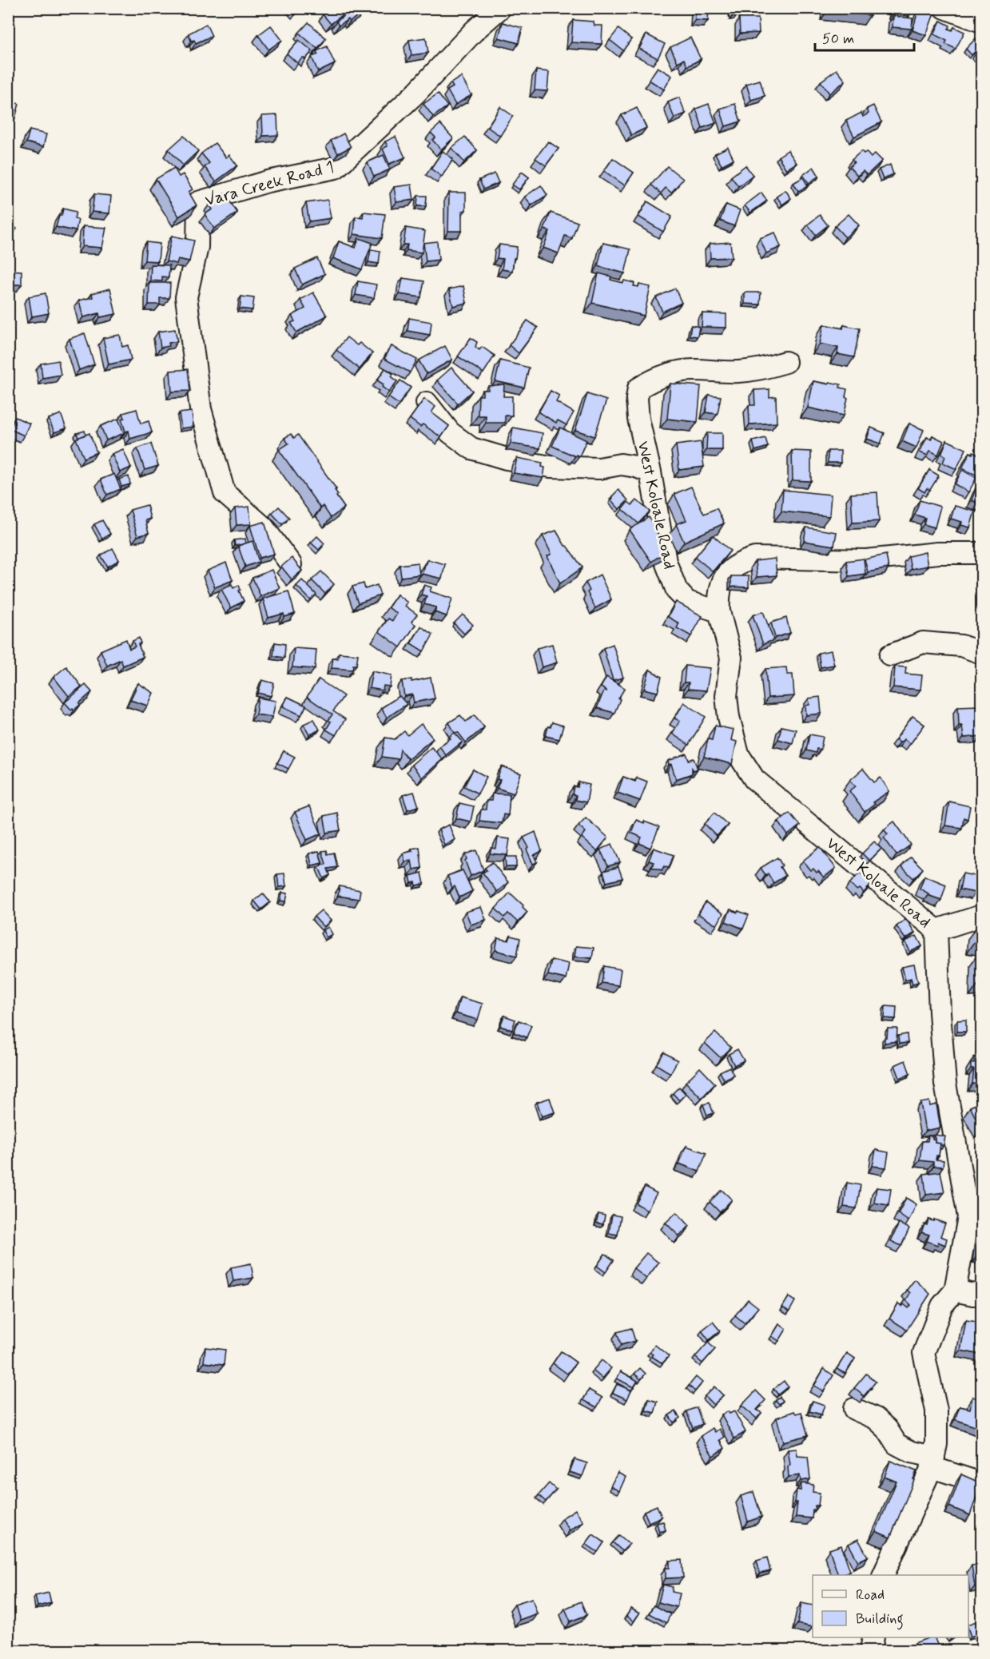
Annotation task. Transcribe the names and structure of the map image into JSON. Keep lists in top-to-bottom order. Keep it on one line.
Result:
{"streets":{"street":["Vara Creek Road 1","West Koloale Road"]},"legend":["Road","Building"],"scale_bar":"50 m"}
